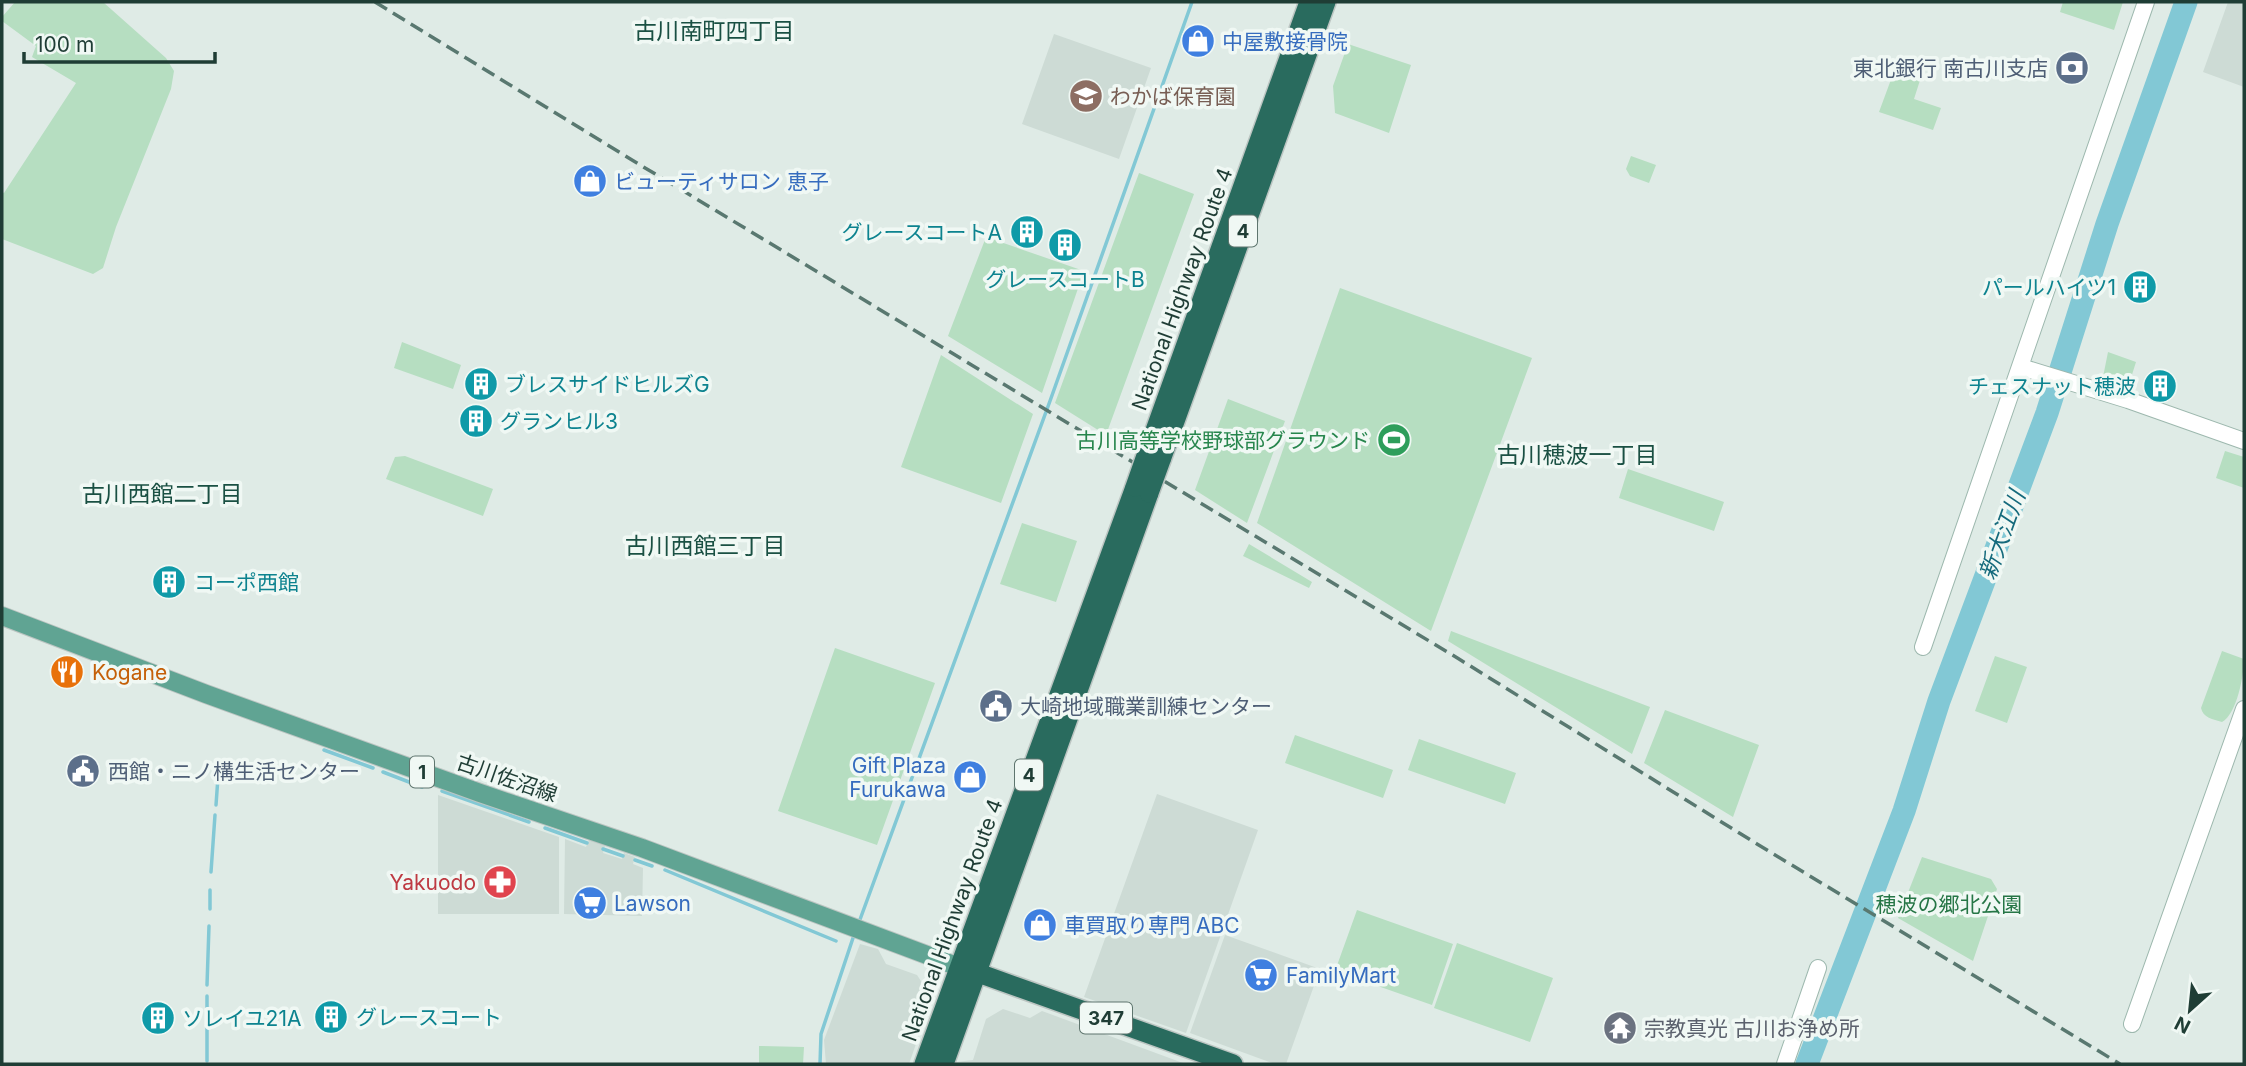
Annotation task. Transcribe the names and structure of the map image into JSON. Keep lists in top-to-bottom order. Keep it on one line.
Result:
{"streets":{"highway":["4","National Highway Route 4","347"],"main road":["1","古川佐沼線"]},"crossings":[["National Highway Route 4","古川佐沼線"],["National Highway Route 4","347"],["古川佐沼線","347"]],"districts":["古川南町四丁目","古川穂波一丁目","古川西館二丁目","古川西館三丁目"],"water":["新大江川"],"parks":["穂波の郷北公園"],"places":{"shop":["中屋敷接骨院","ビューティサロン 恵子","Gift Plaza Furukawa","車買取り専門 ABC"],"bank":["東北銀行 南古川支店"],"school or university":["わかば保育園"],"building":["グレースコートA","グレースコートB","パールハイツ1","ブレスサイドヒルズG","チェスナット穂波","グランヒル3","コーポ西館","グレースコート","ソレイユ21A"],"sports":["古川高等学校野球部グラウンド"],"restaurant":["Kogane"],"public building":["大崎地域職業訓練センター","西館・ニノ構生活センター"],"pharmacy":["Yakuodo"],"supermarket":["Lawson","FamilyMart"],"temple":["宗教真光 古川お浄め所"]},"scale_bar":"100 m","north":"bottom left"}
